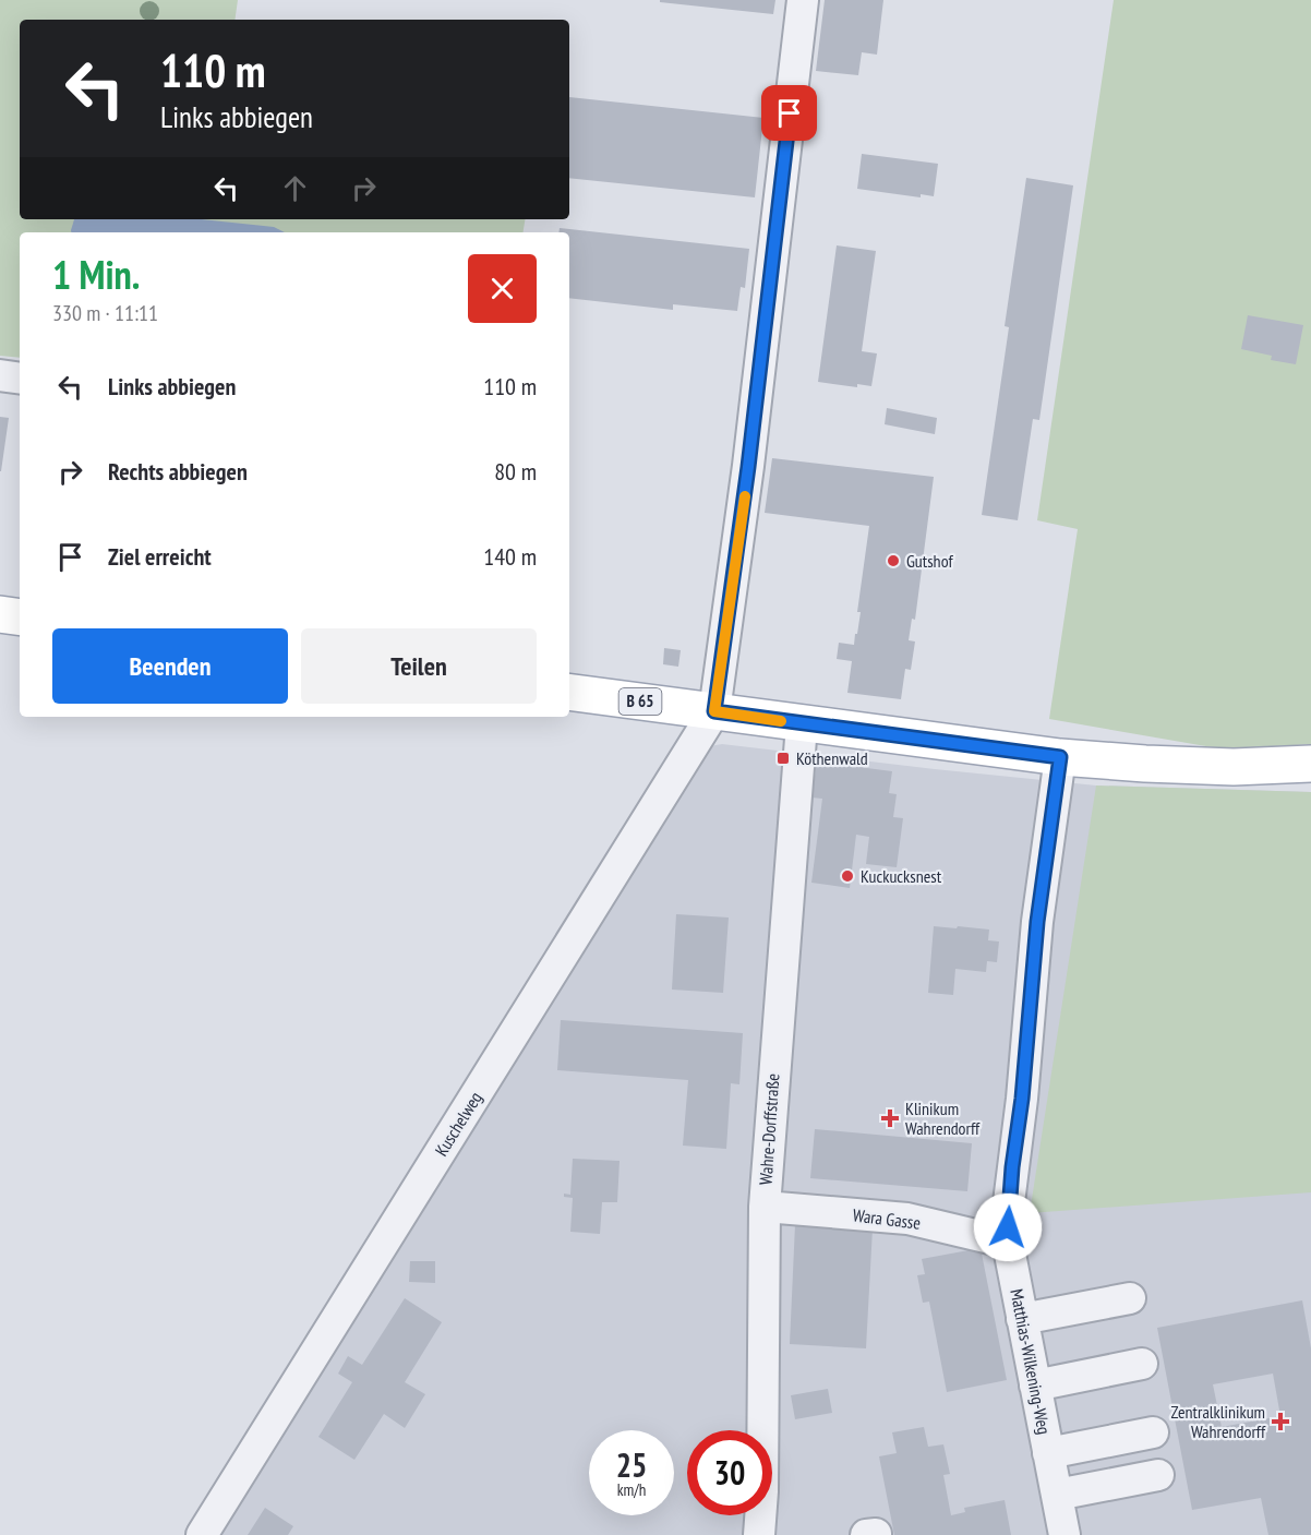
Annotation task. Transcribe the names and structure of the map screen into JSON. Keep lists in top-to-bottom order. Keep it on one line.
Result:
{"streets":{"main road":["B 65"],"street":["Kuschelweg","Wahre-Dorffstraße","Wara Gasse","Matthias-Wilkening-Weg"]},"crossings":[["B 65","Kuschelweg"],["B 65","Wahre-Dorffstraße"],["B 65","Matthias-Wilkening-Weg"],["Wahre-Dorffstraße","Wara Gasse"],["Wara Gasse","Matthias-Wilkening-Weg"]],"places":{"other":["Gutshof","Kuckucksnest"],"transit":["Köthenwald"],"health":["Klinikum Wahrendorff","Zentralklinikum Wahrendorff"]},"page":{"turn":["110 m","Links abbiegen"],"heading":["1 Min.","330 m · 11:11"],"list":[{"name":"Links abbiegen","value":"110 m"},{"name":"Rechts abbiegen","value":"80 m"},{"name":"Ziel erreicht","value":"140 m"}],"buttons":["Beenden","Teilen"],"speed":"25 km/h","limit":"30"}}
